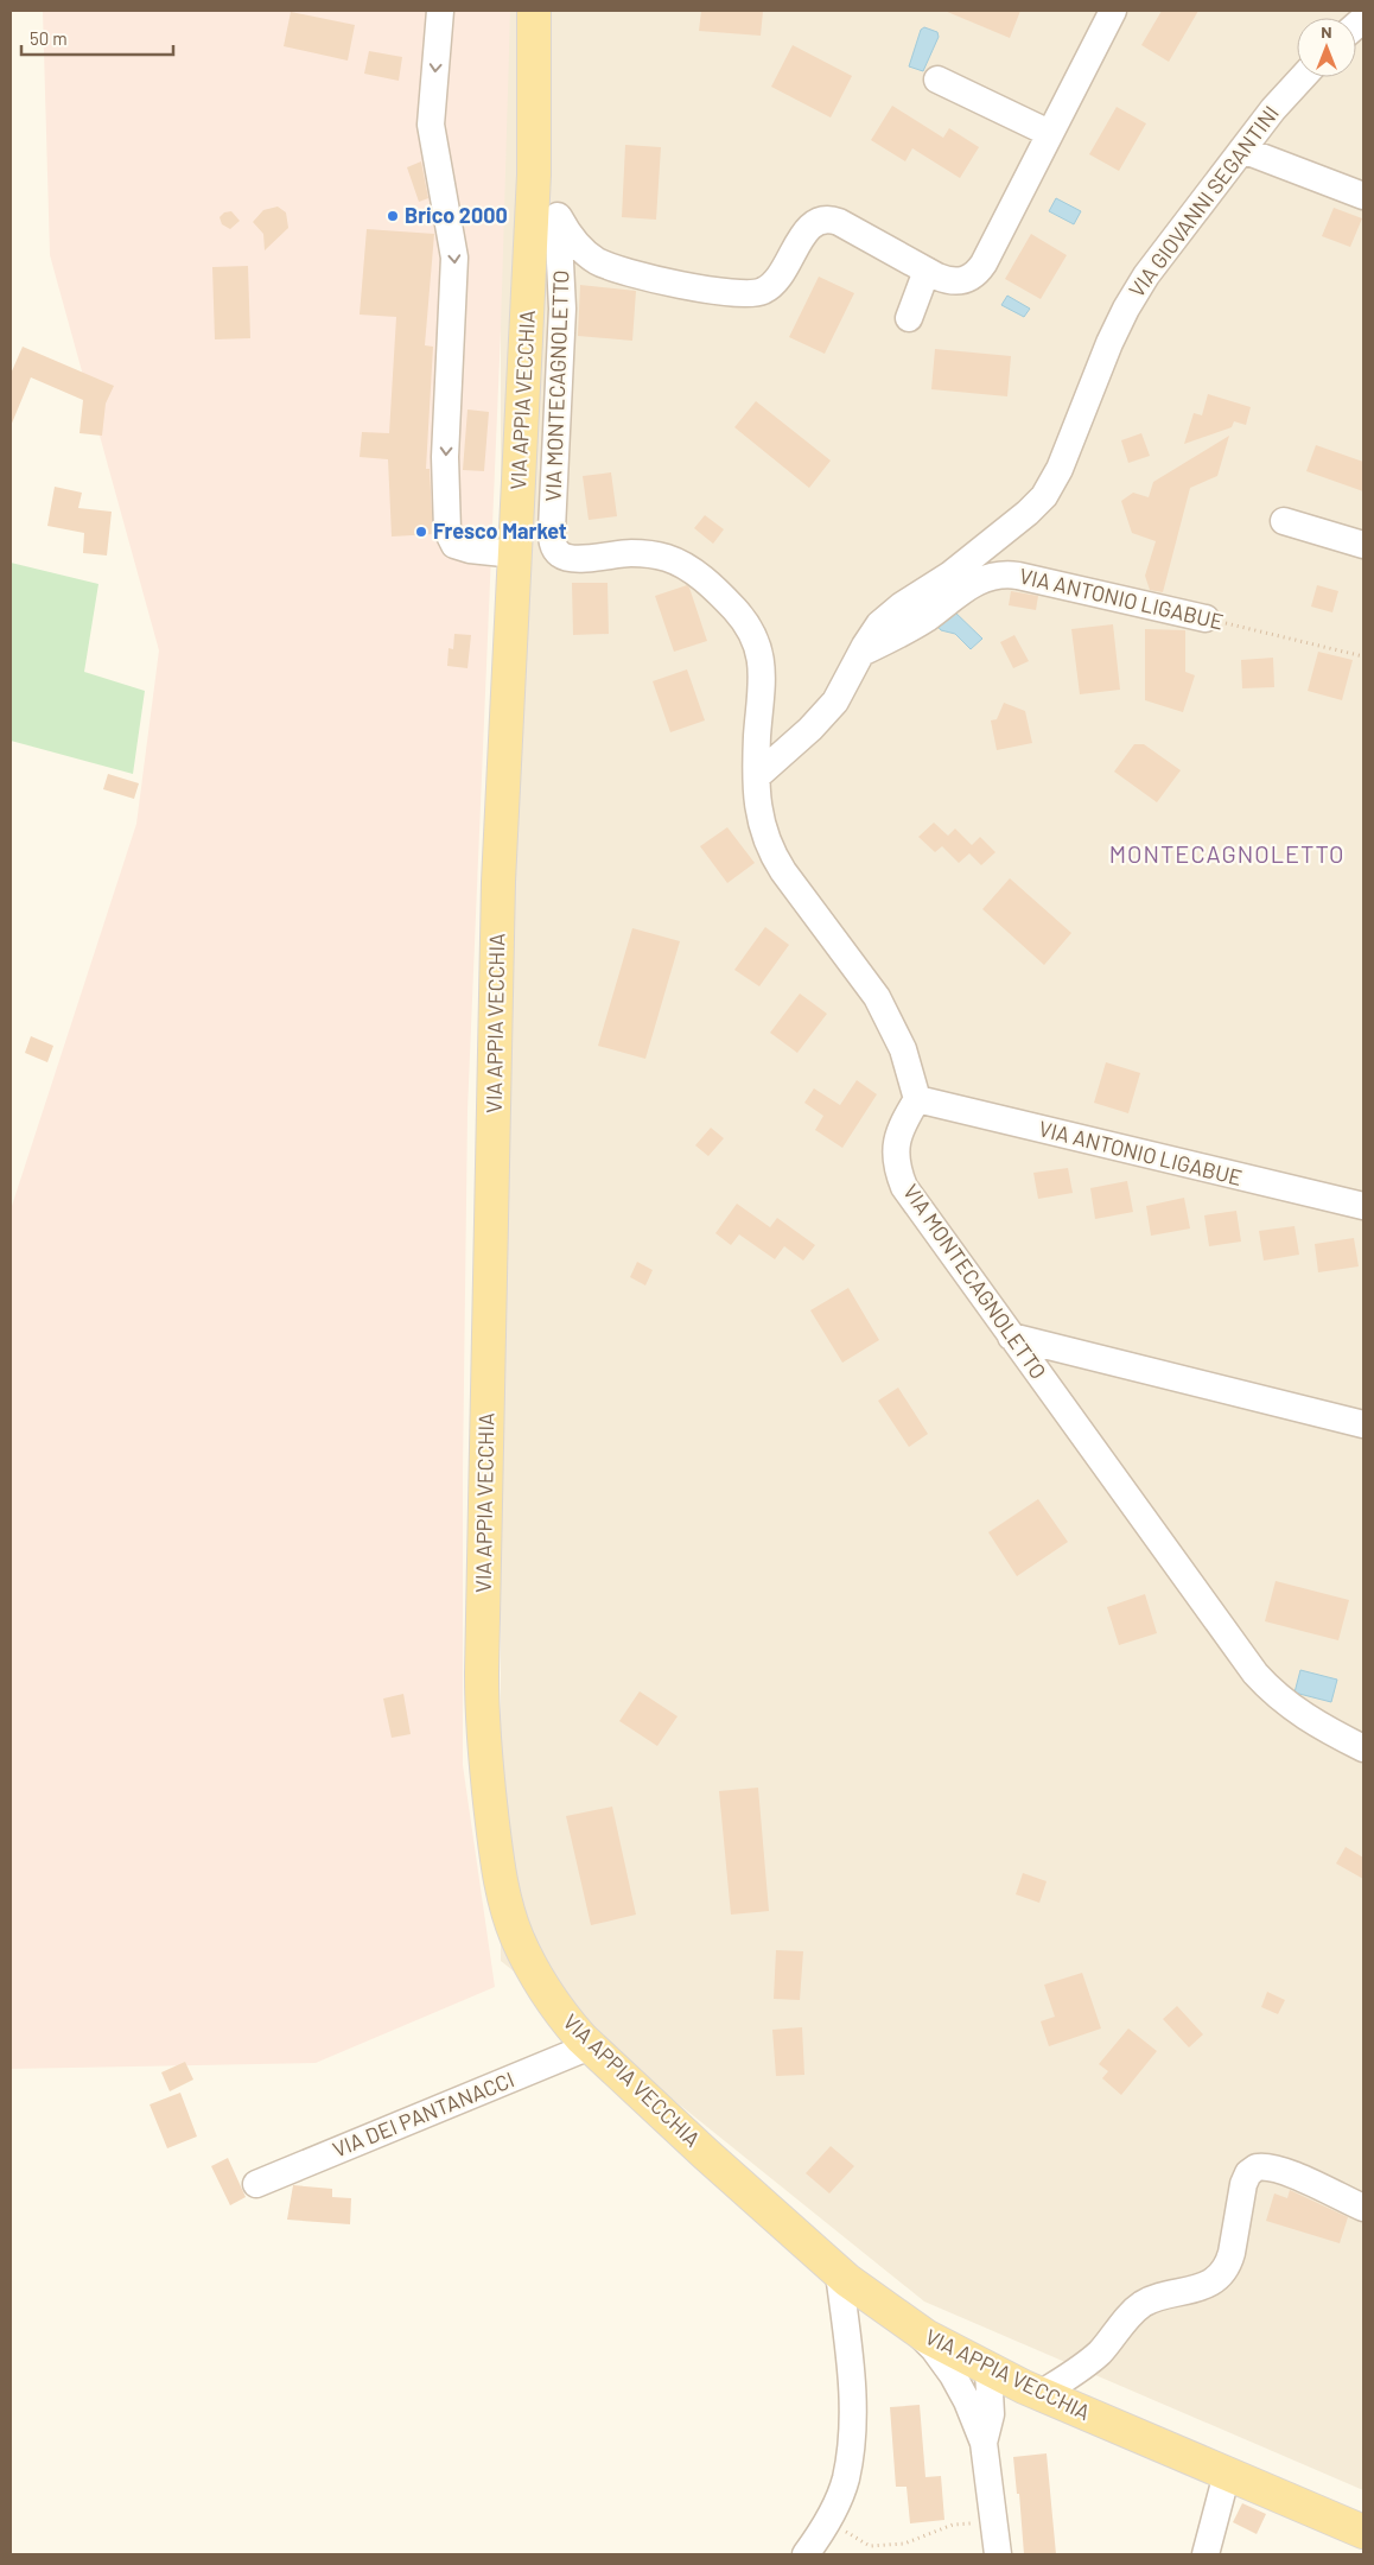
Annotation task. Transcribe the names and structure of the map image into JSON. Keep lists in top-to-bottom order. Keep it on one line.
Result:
{"streets":{"main road":["VIA APPIA VECCHIA"],"street":["VIA GIOVANNI SEGANTINI","VIA MONTECAGNOLETTO","VIA ANTONIO LIGABUE","VIA DEI PANTANACCI"]},"crossings":[["VIA GIOVANNI SEGANTINI","VIA MONTECAGNOLETTO"],["VIA GIOVANNI SEGANTINI","VIA ANTONIO LIGABUE"],["VIA MONTECAGNOLETTO","VIA ANTONIO LIGABUE"],["VIA APPIA VECCHIA","VIA DEI PANTANACCI"]],"districts":["MONTECAGNOLETTO"],"places":["Brico 2000","Fresco Market"],"scale_bar":"50 m","north":"top"}
